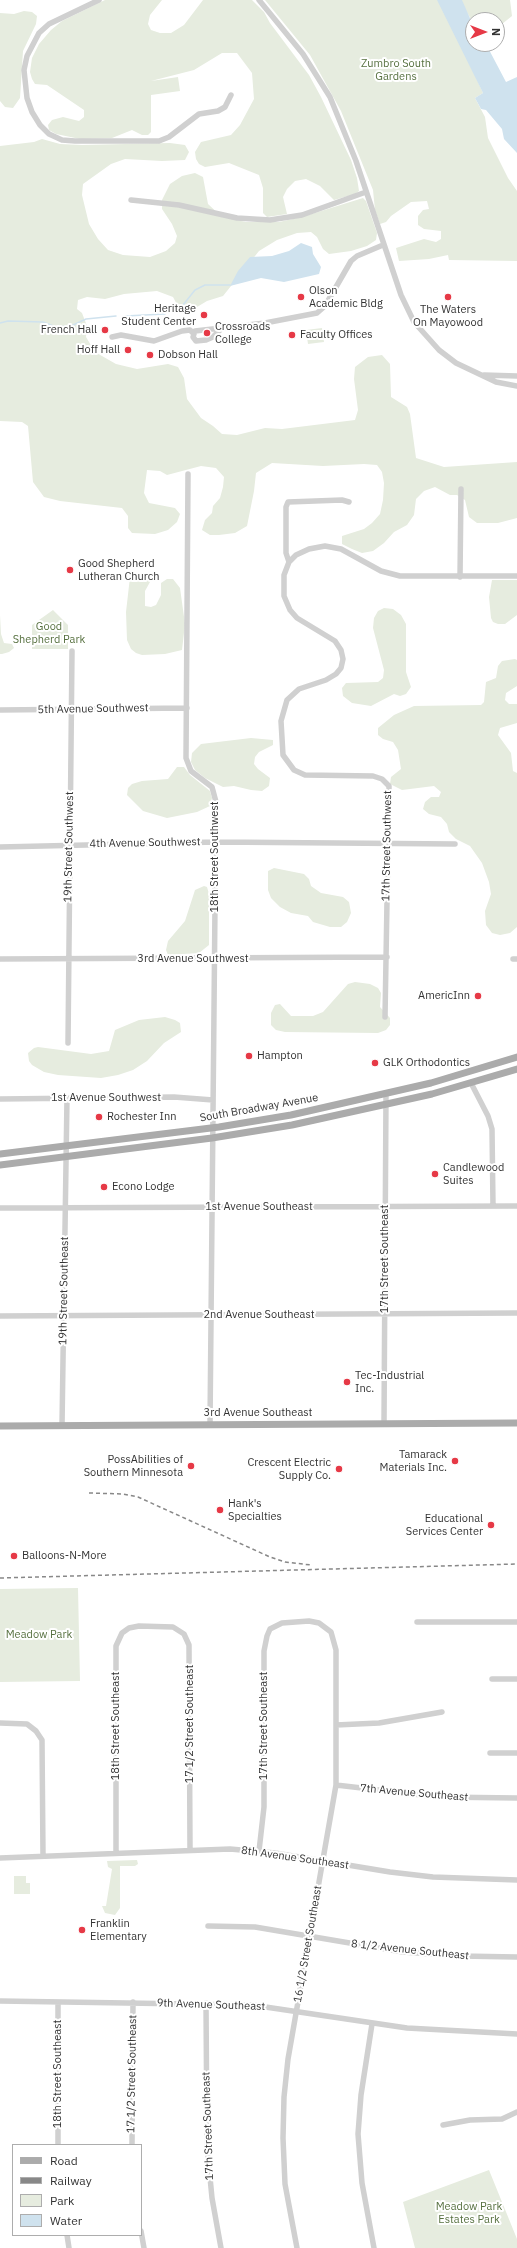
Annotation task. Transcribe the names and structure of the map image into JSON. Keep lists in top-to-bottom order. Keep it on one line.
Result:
{"streets":{"main road":["South Broadway Avenue","3rd Avenue Southeast"],"street":["5th Avenue Southwest","4th Avenue Southwest","17th Street Southwest","19th Street Southwest","18th Street Southwest","3rd Avenue Southwest","1st Avenue Southwest","1st Avenue Southeast","17th Street Southeast","19th Street Southeast","2nd Avenue Southeast","17 1/2 Street Southeast","18th Street Southeast","7th Avenue Southeast","8th Avenue Southeast","16 1/2 Street Southeast","8 1/2 Avenue Southeast","9th Avenue Southeast"]},"crossings":[["5th Avenue Southwest","19th Street Southwest"],["5th Avenue Southwest","18th Street Southwest"],["4th Avenue Southwest","17th Street Southwest"],["4th Avenue Southwest","19th Street Southwest"],["4th Avenue Southwest","18th Street Southwest"],["17th Street Southwest","3rd Avenue Southwest"],["19th Street Southwest","3rd Avenue Southwest"],["18th Street Southwest","3rd Avenue Southwest"],["18th Street Southwest","1st Avenue Southwest"],["18th Street Southwest","South Broadway Avenue"],["South Broadway Avenue","17th Street Southeast"],["South Broadway Avenue","19th Street Southeast"],["1st Avenue Southeast","17th Street Southeast"],["1st Avenue Southeast","19th Street Southeast"],["17th Street Southeast","2nd Avenue Southeast"],["17th Street Southeast","3rd Avenue Southeast"],["17th Street Southeast","8th Avenue Southeast"],["17th Street Southeast","16 1/2 Street Southeast"],["17th Street Southeast","9th Avenue Southeast"],["19th Street Southeast","2nd Avenue Southeast"],["19th Street Southeast","3rd Avenue Southeast"],["17 1/2 Street Southeast","18th Street Southeast"],["17 1/2 Street Southeast","8th Avenue Southeast"],["17 1/2 Street Southeast","9th Avenue Southeast"],["18th Street Southeast","8th Avenue Southeast"],["18th Street Southeast","9th Avenue Southeast"],["7th Avenue Southeast","16 1/2 Street Southeast"],["8th Avenue Southeast","16 1/2 Street Southeast"],["16 1/2 Street Southeast","8 1/2 Avenue Southeast"],["16 1/2 Street Southeast","9th Avenue Southeast"]],"parks":["Zumbro South Gardens","Good Shepherd Park","Meadow Park","Meadow Park Estates Park"],"places":["Olson Academic Bldg","The Waters On Mayowood","Heritage Student Center","French Hall","Crossroads College","Faculty Offices","Hoff Hall","Dobson Hall","Good Shepherd Lutheran Church","AmericInn","Hampton","GLK Orthodontics","Rochester Inn","Candlewood Suites","Econo Lodge","Tec-Industrial Inc.","Tamarack Materials Inc.","PossAbilities of Southern Minnesota","Crescent Electric Supply Co.","Hank's Specialties","Educational Services Center","Balloons-N-More","Franklin Elementary"],"legend":["Road","Railway","Park","Water"],"north":"right"}
